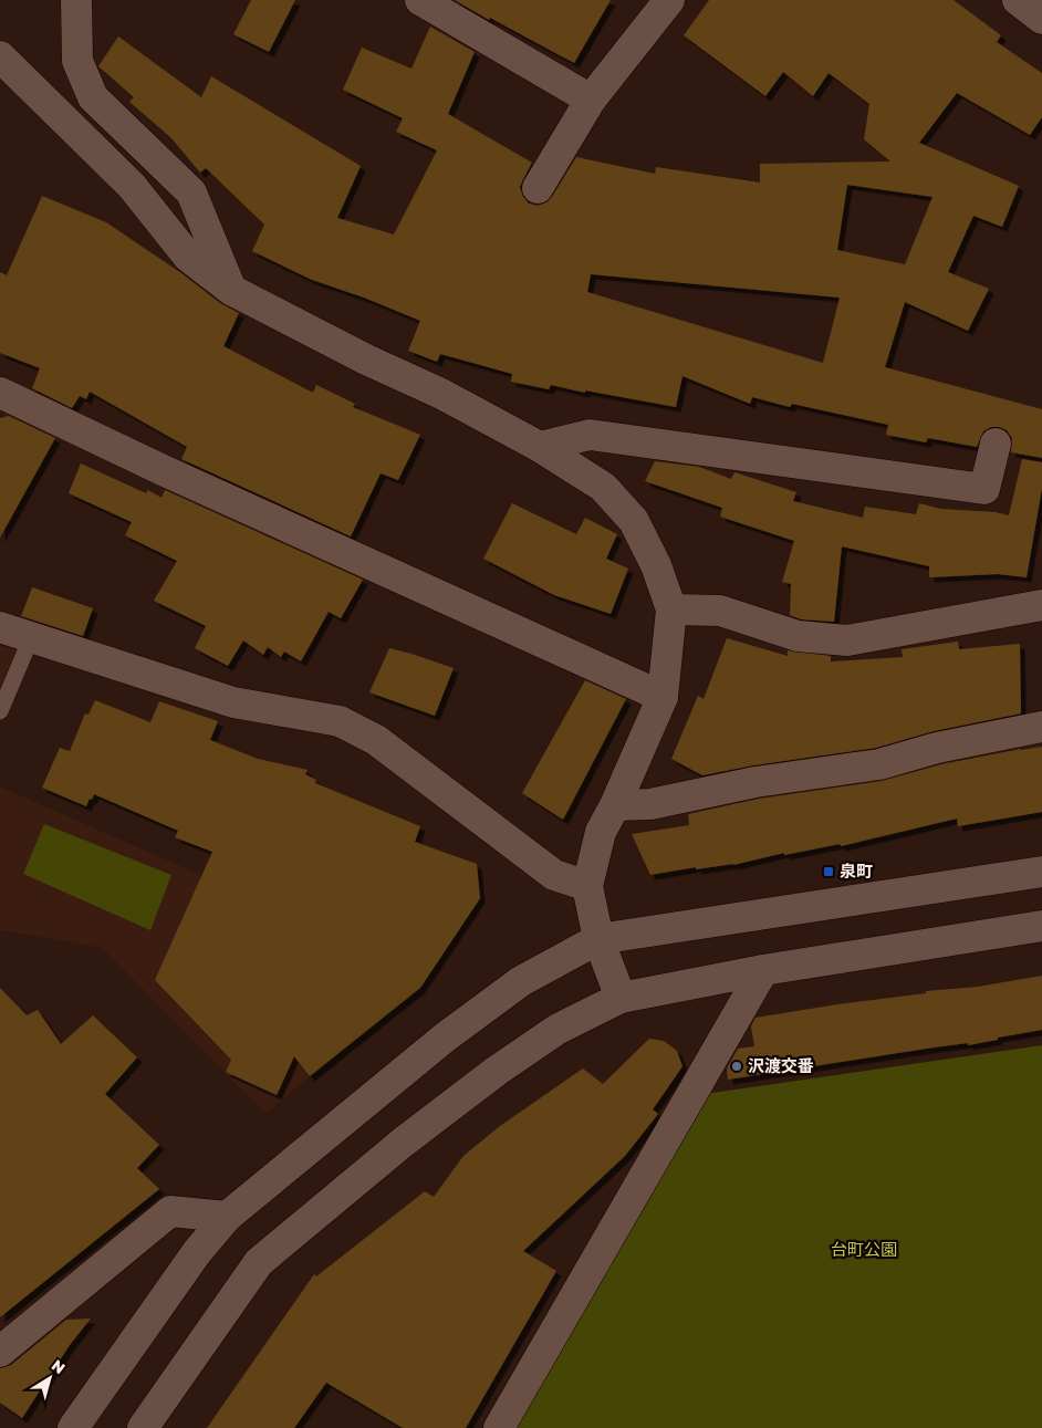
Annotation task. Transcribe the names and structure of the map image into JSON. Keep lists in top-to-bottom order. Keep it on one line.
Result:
{"parks":["台町公園"],"places":{"transit":["泉町"],"other":["沢渡交番"]},"north":"top right"}
